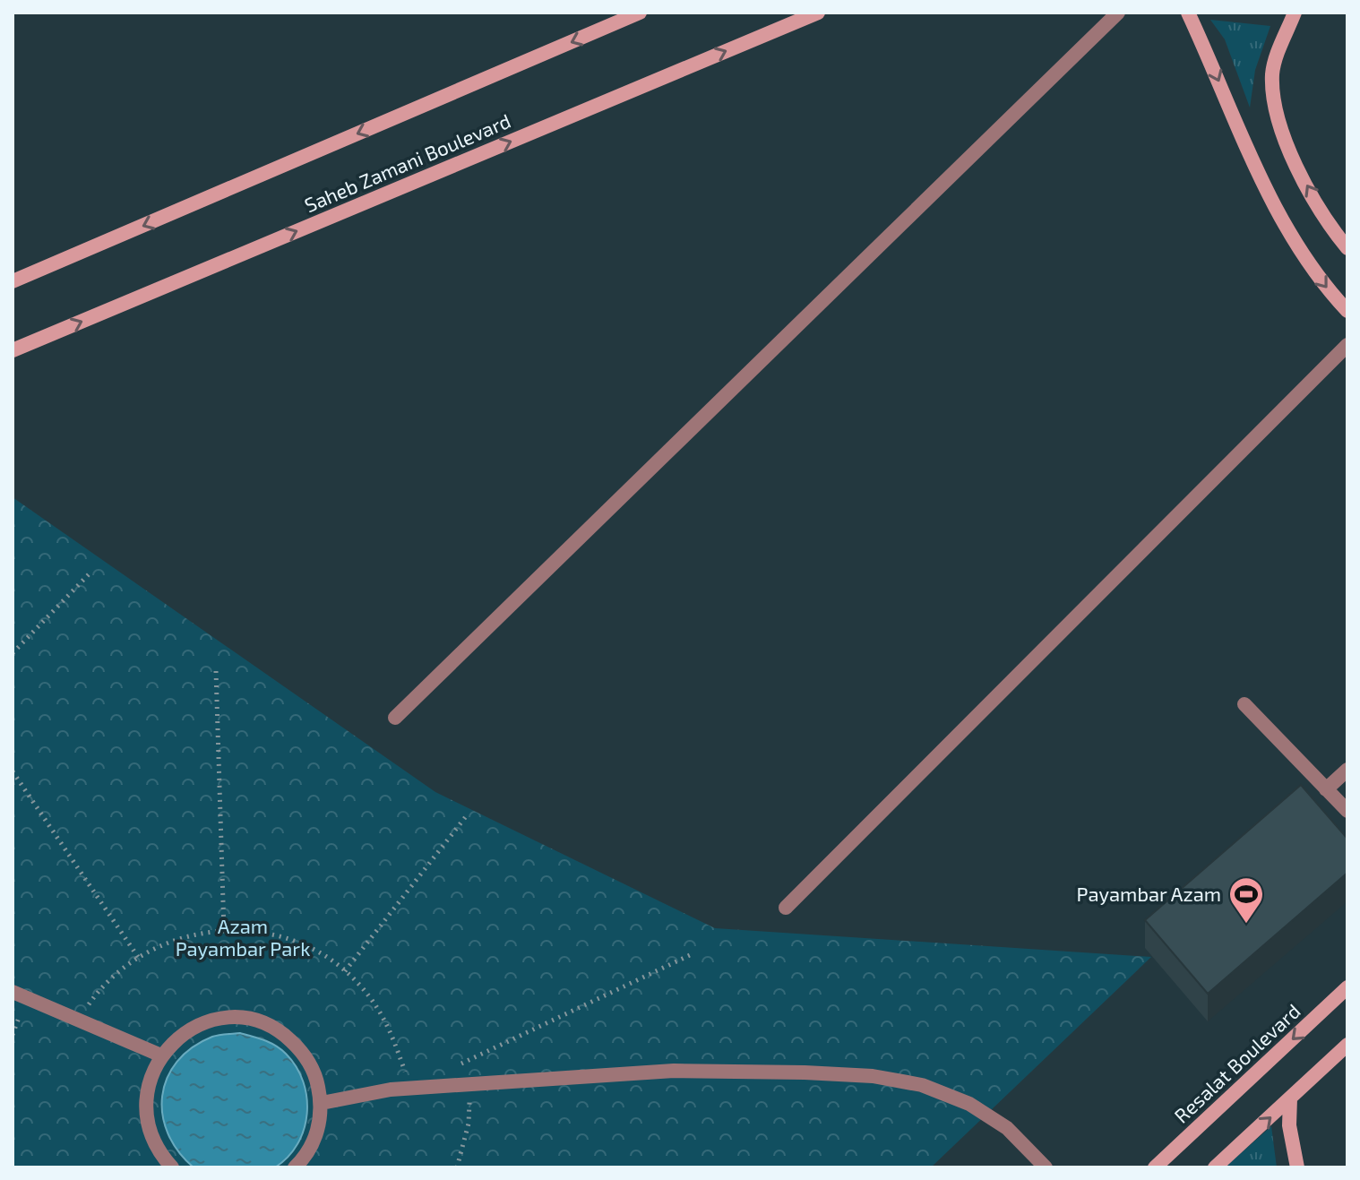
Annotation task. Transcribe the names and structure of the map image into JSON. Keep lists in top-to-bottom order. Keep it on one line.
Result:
{"streets":{"main road":["Saheb Zamani Boulevard","Resalat Boulevard"]},"parks":["Azam Payambar Park"],"places":{"sports":["Payambar Azam"]}}
